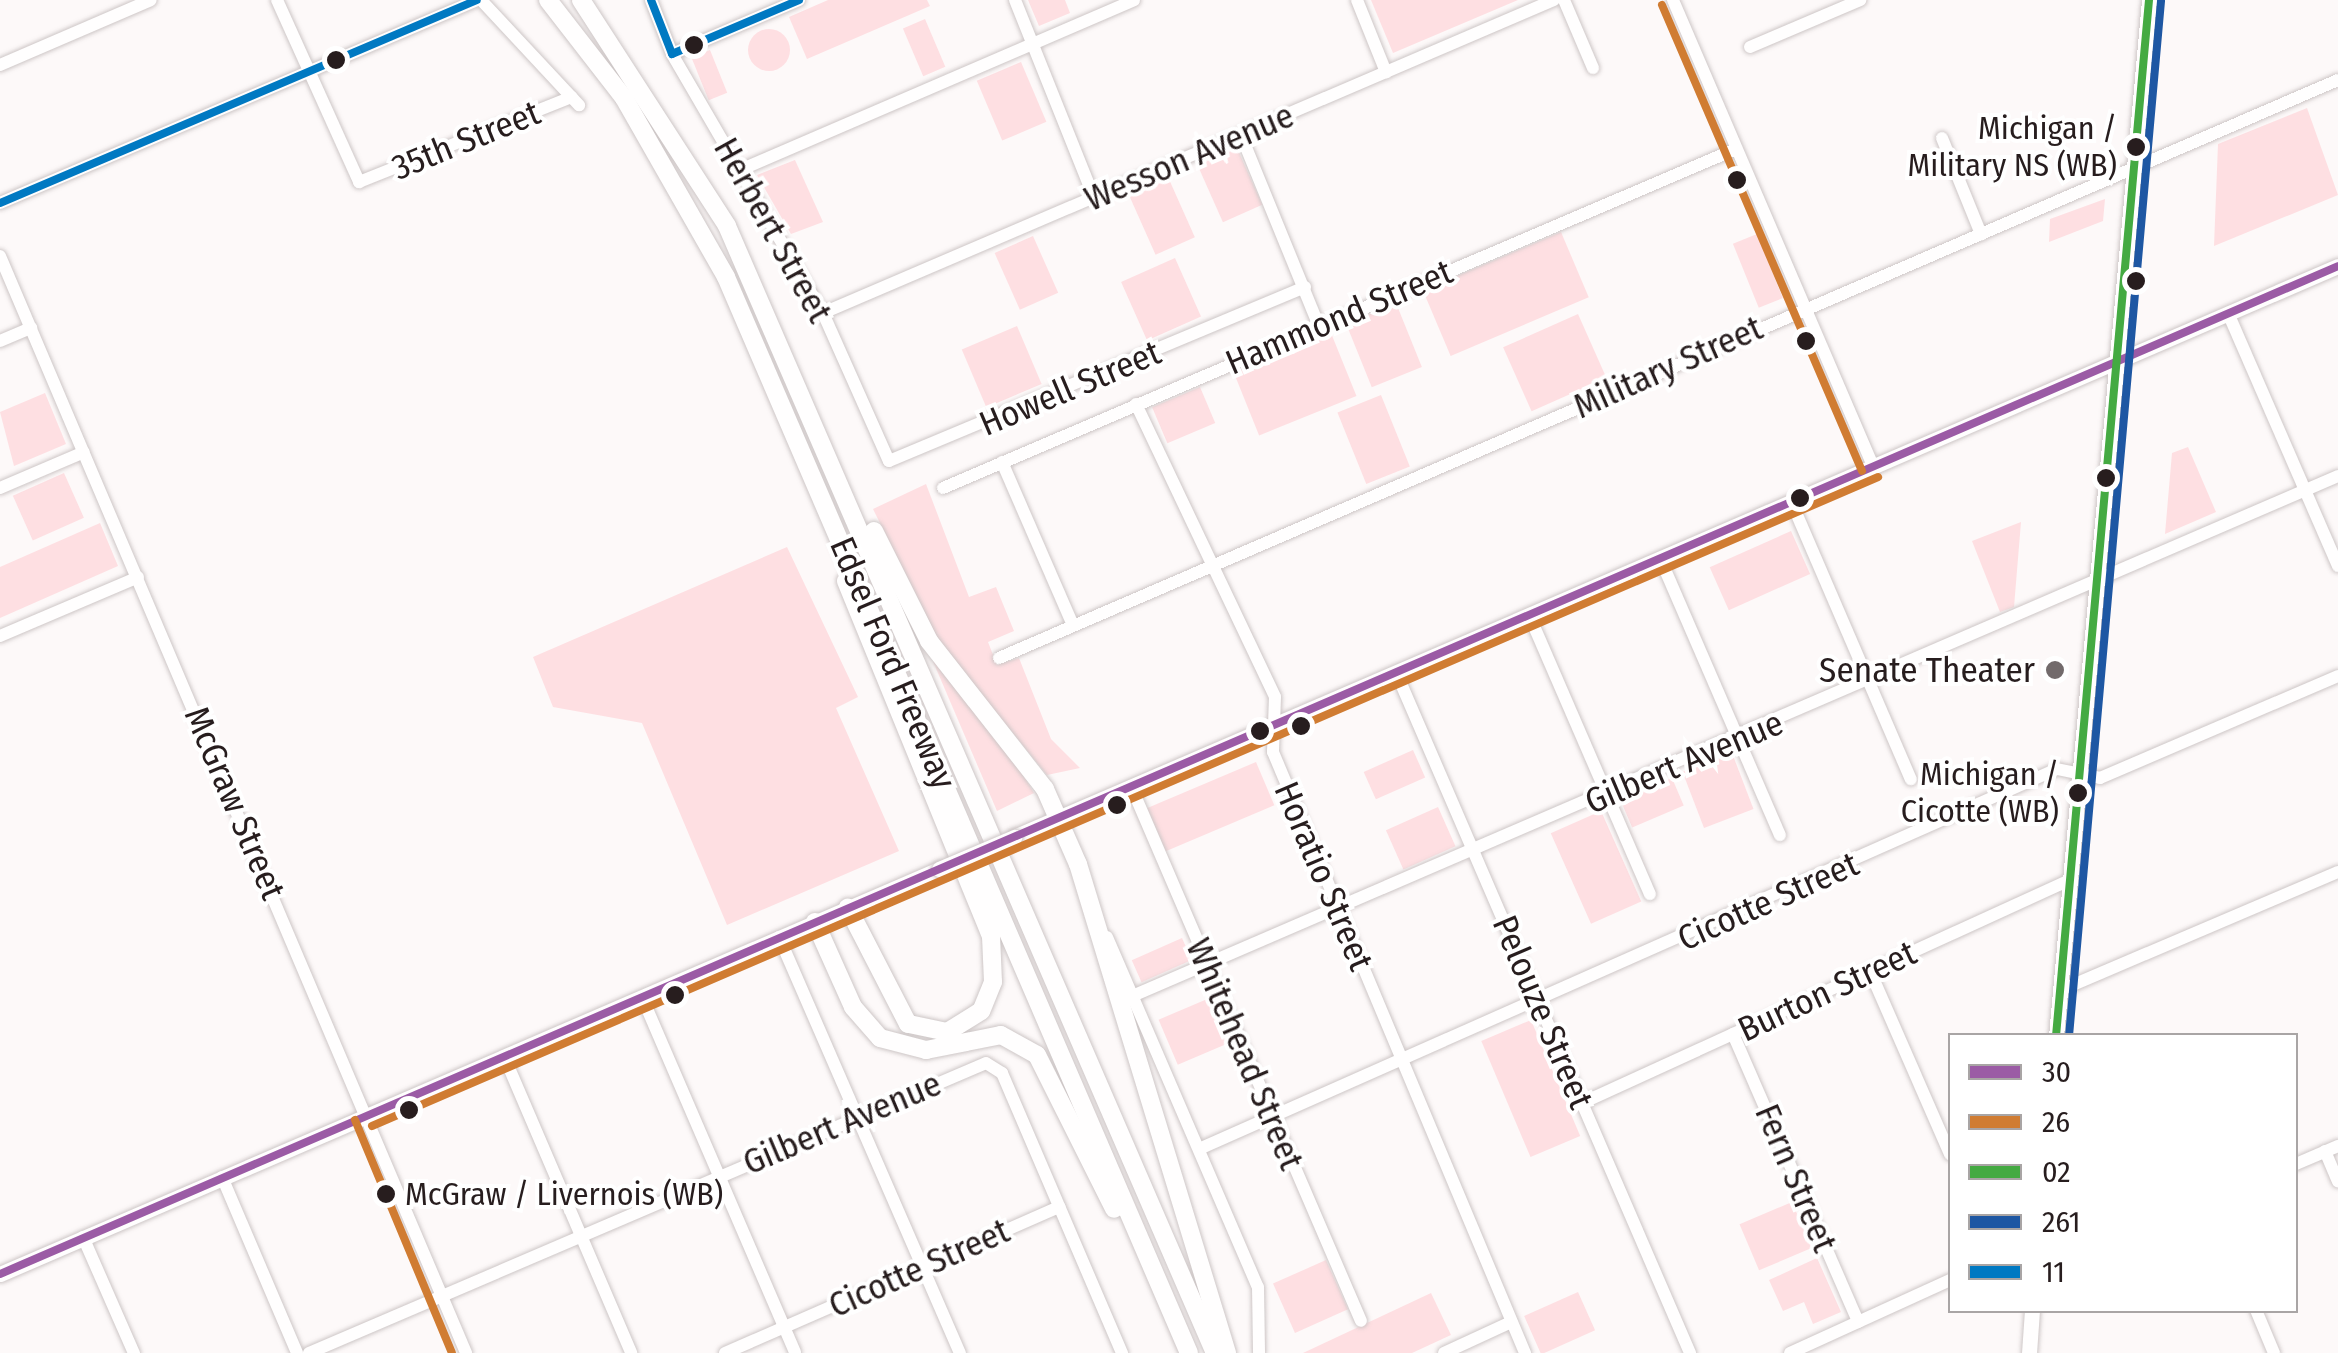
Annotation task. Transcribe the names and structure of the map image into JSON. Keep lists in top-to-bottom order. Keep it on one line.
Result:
{"streets":{"highway":["Edsel Ford Freeway"],"street":["35th Street","Wesson Avenue","Herbert Street","Hammond Street","Military Street","Howell Street","Gilbert Avenue","McGraw Street","Horatio Street","Cicotte Street","Burton Street","Pelouze Street","Whitehead Street","Fern Street"]},"crossings":[["Wesson Avenue","Herbert Street"],["Herbert Street","Howell Street"],["Hammond Street","Horatio Street"],["Military Street","Horatio Street"],["Gilbert Avenue","McGraw Street"],["Gilbert Avenue","Horatio Street"],["Gilbert Avenue","Cicotte Street"],["Gilbert Avenue","Pelouze Street"],["Gilbert Avenue","Whitehead Street"],["Horatio Street","Cicotte Street"],["Cicotte Street","Pelouze Street"],["Cicotte Street","Whitehead Street"],["Burton Street","Pelouze Street"],["Burton Street","Fern Street"]],"places":["Michigan / Military NS (WB)","Senate Theater","Michigan / Cicotte (WB)","McGraw / Livernois (WB)"],"lines":["transit line 02","transit line 11","transit line 261","transit line 26","transit line 30"],"legend":["30","26","02","261","11"]}
